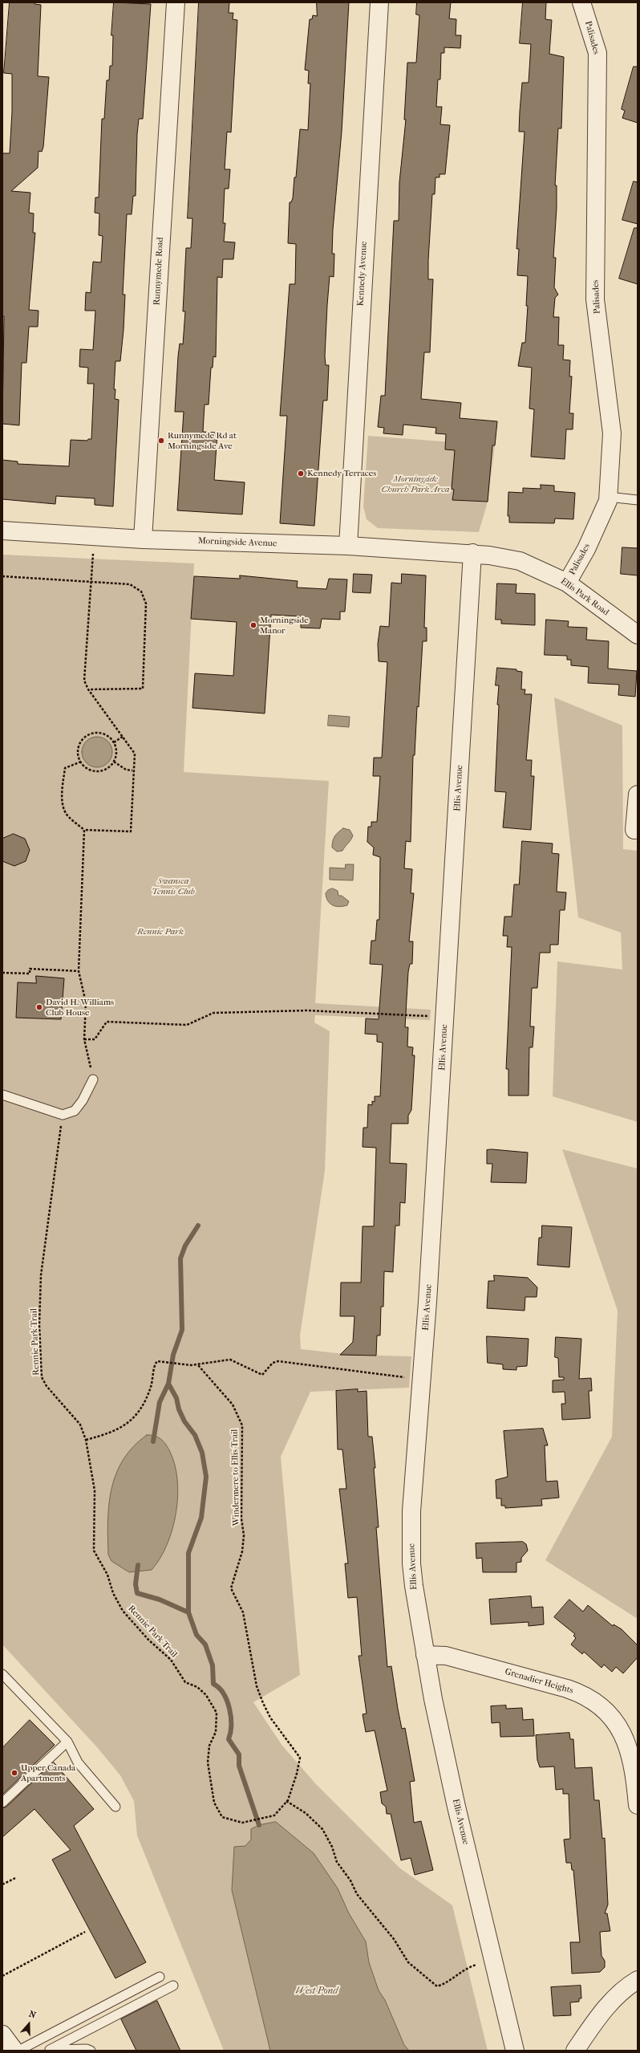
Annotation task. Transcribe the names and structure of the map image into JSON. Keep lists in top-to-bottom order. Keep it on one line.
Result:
{"streets":{"street":["Palisades","Runnymede Road","Kennedy Avenue","Morningside Avenue","Ellis Park Road","Ellis Avenue","Grenadier Heights"],"path":["Rennie Park Trail","Windermere to Ellis Trail"]},"crossings":[["Palisades","Ellis Park Road"],["Runnymede Road","Morningside Avenue"],["Kennedy Avenue","Morningside Avenue"],["Morningside Avenue","Ellis Park Road"],["Morningside Avenue","Ellis Avenue"],["Ellis Park Road","Ellis Avenue"],["Ellis Avenue","Grenadier Heights"],["Rennie Park Trail","Windermere to Ellis Trail"]],"water":["West Pond"],"parks":["Morningside Church Park Area","Swansea Tennis Club","Rennie Park"],"places":["Runnymede Rd at Morningside Ave","Kennedy Terraces","Morningside Manor","David H. Williams Club House","Upper Canada Apartments"],"north":"top"}
